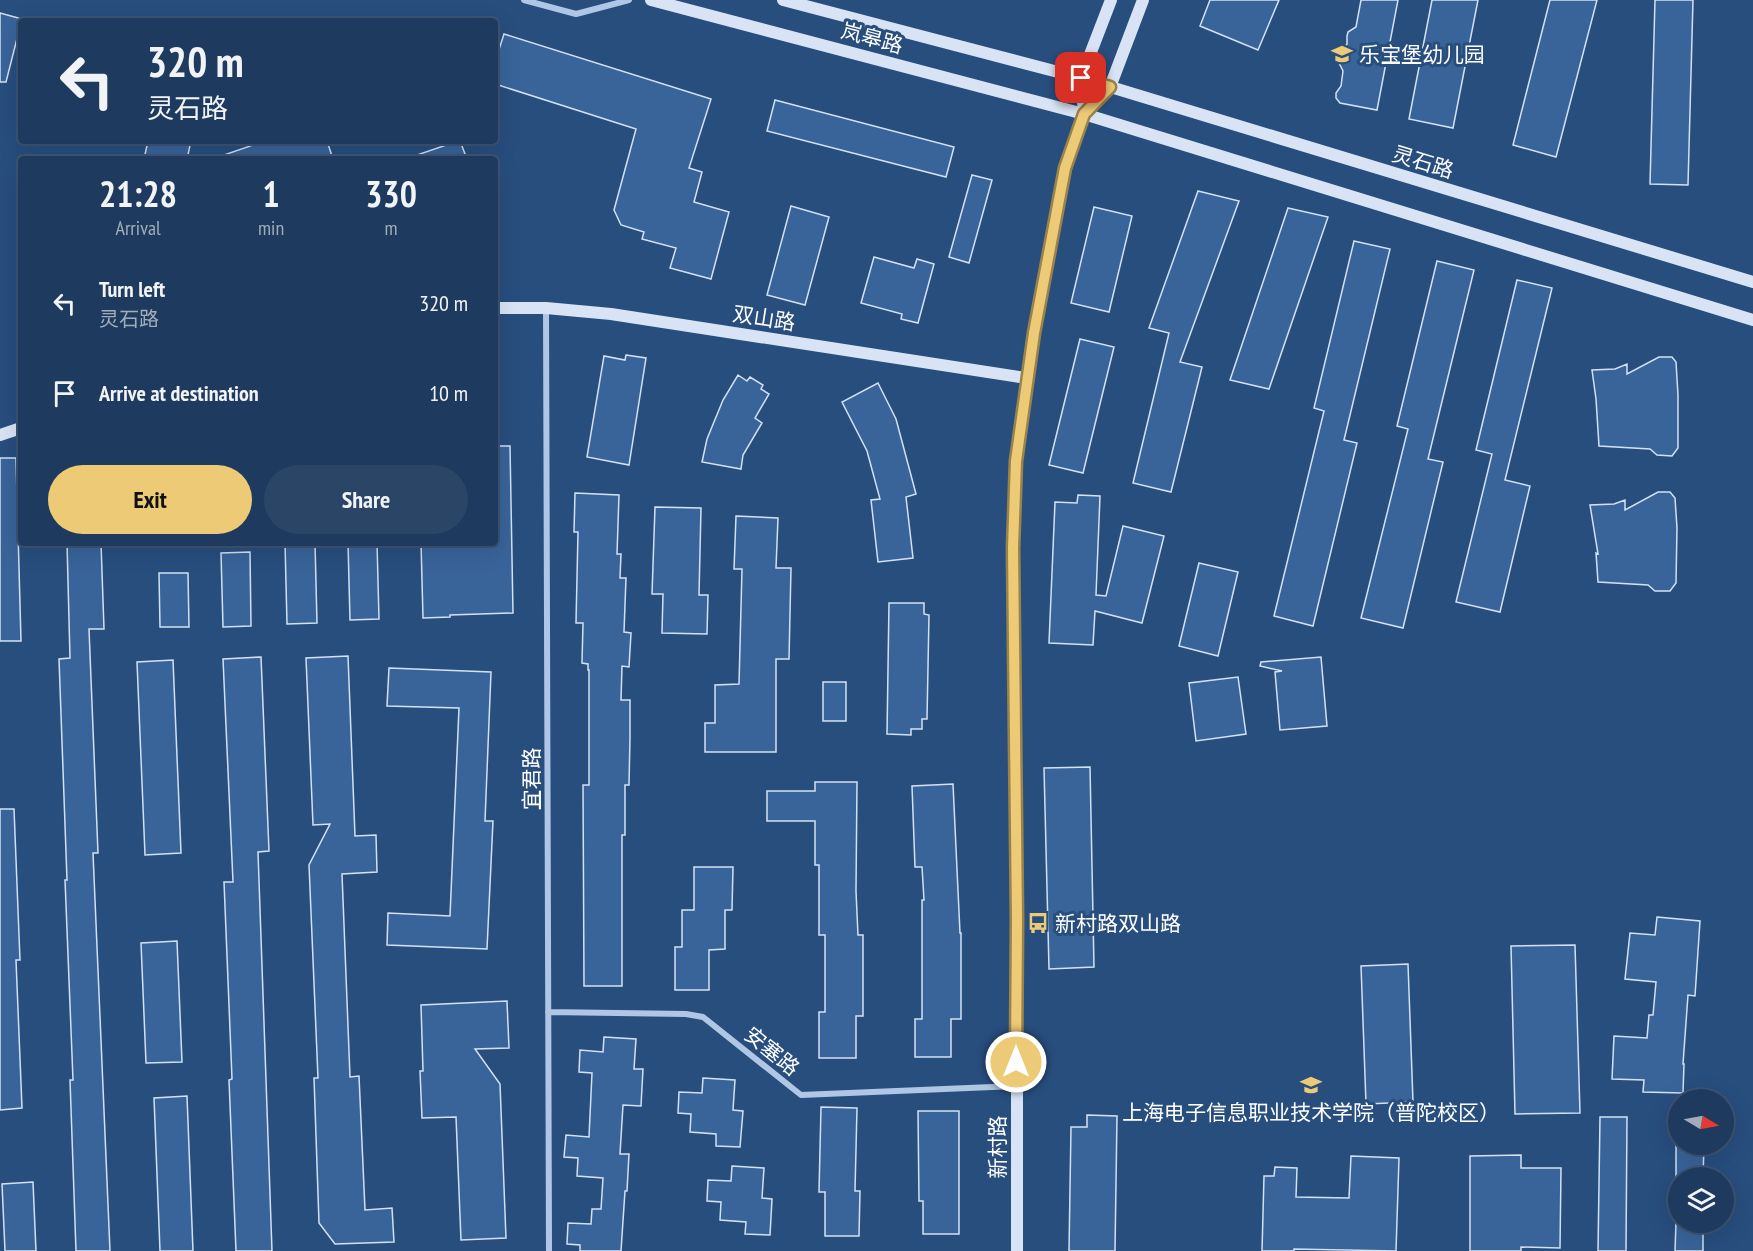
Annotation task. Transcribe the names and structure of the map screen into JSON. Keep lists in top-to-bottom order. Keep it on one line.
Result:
{"streets":{"main road":["岚皋路","灵石路","双山路","新村路"],"street":["宜君路","安塞路"]},"crossings":[["岚皋路","灵石路"],["岚皋路","新村路"],["灵石路","新村路"],["双山路","宜君路"],["双山路","新村路"],["宜君路","安塞路"],["安塞路","新村路"]],"places":{"school or university":["乐宝堡幼儿园","上海电子信息职业技术学院（普陀校区）"],"bus stop":["新村路双山路"]},"north":"right","page":{"turn":["320 m","灵石路"],"eta":["21:28","Arrival","1","min","330","m"],"list":[{"name":"Turn left","note":"灵石路","value":"320 m"},{"name":"Arrive at destination","value":"10 m"}],"buttons":["Exit","Share"]}}
